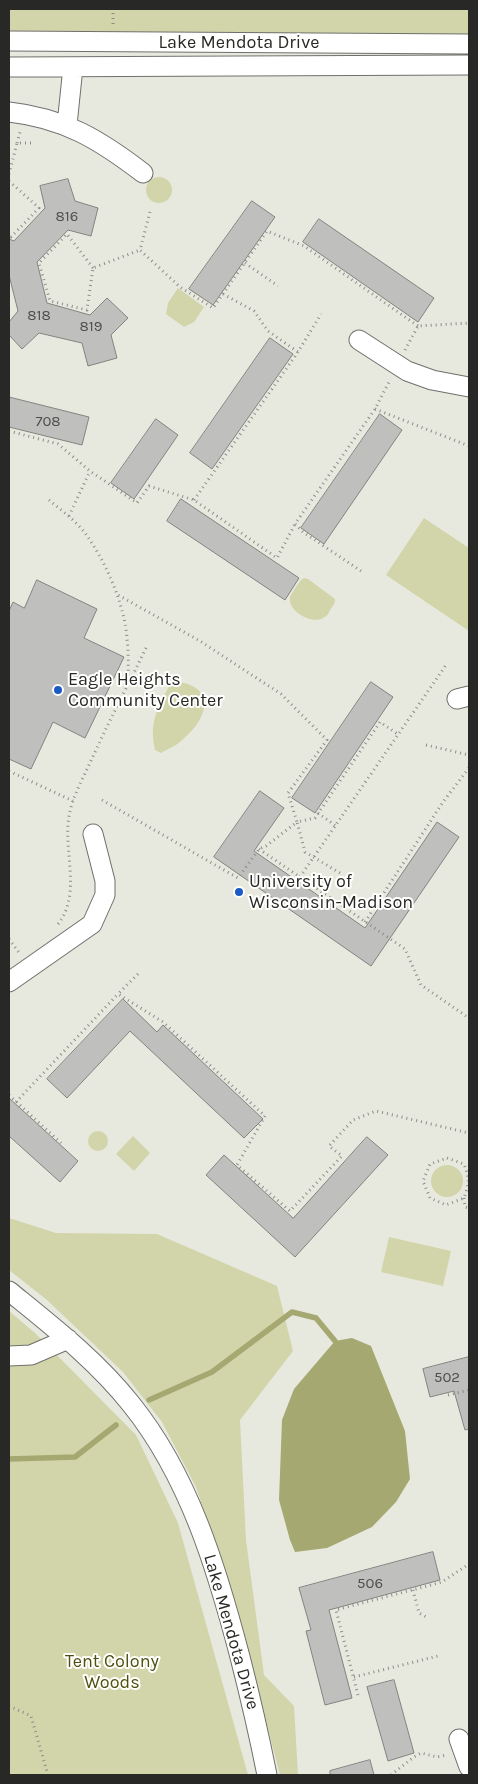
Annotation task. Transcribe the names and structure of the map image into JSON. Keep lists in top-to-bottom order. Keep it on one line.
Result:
{"streets":{"street":["Lake Mendota Drive"]},"parks":["Tent Colony Woods"],"places":["Eagle Heights Community Center","University of Wisconsin-Madison"],"house_numbers":["816","818","819","708","502","506"]}
